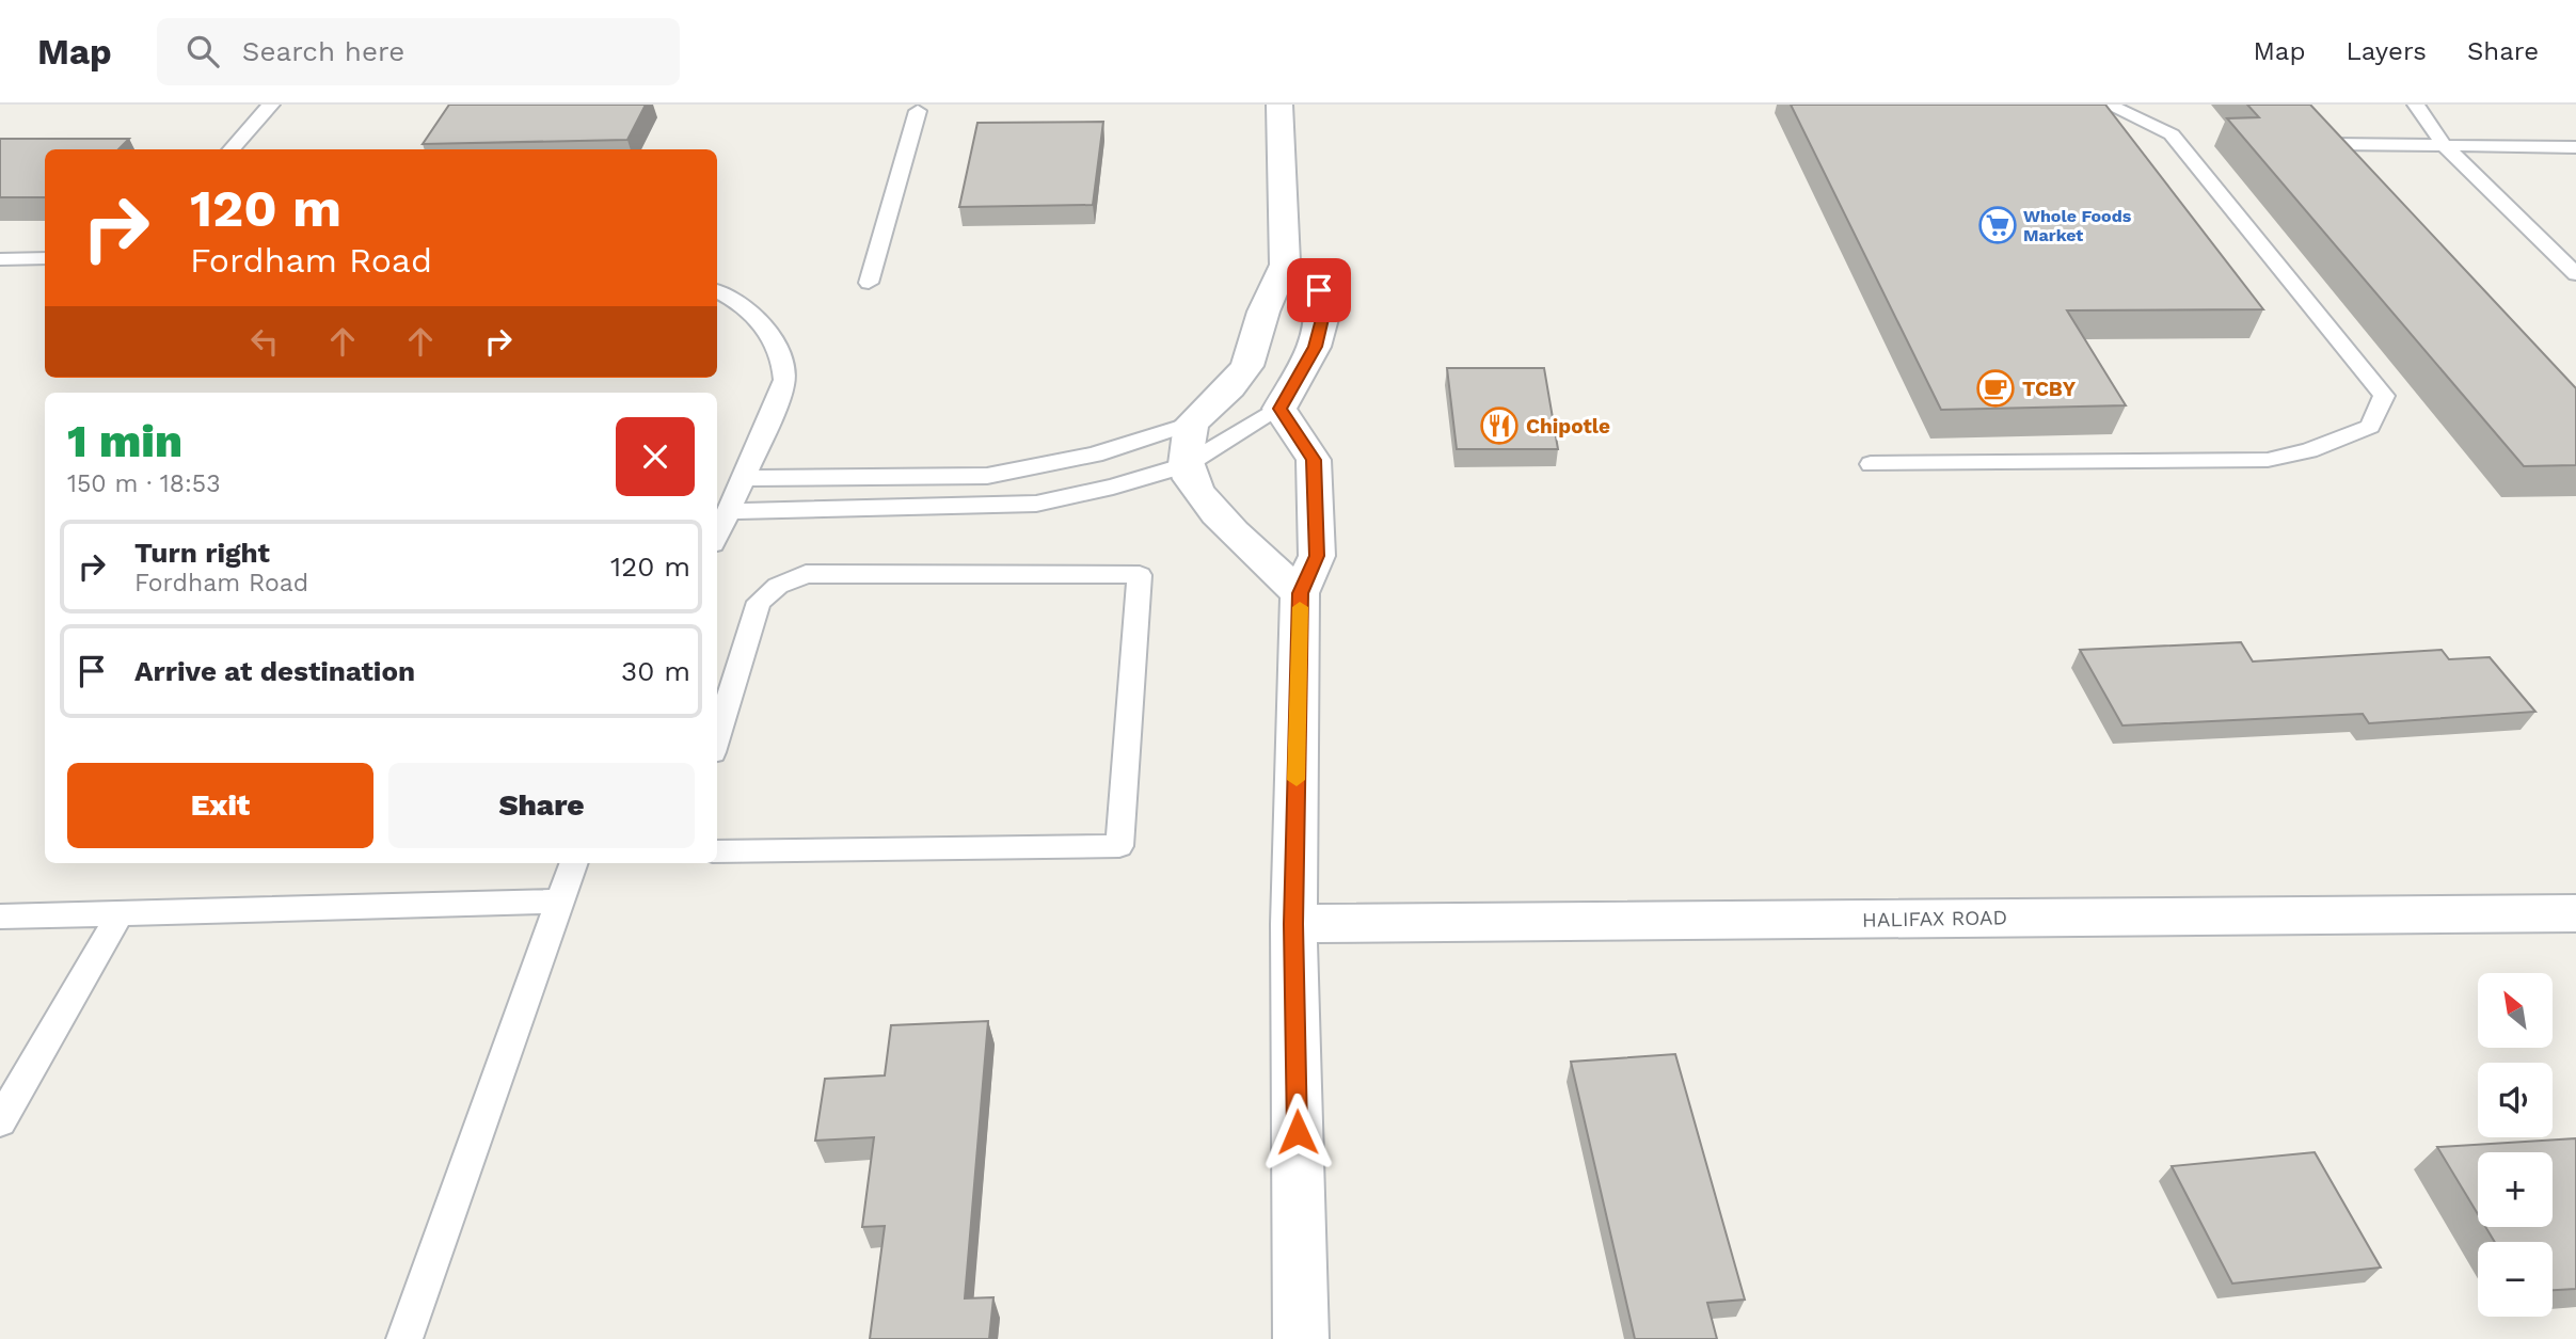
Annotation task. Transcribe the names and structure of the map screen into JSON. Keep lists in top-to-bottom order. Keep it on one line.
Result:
{"streets":{"street":["HALIFAX ROAD"]},"places":{"supermarket":["Whole Foods Market"],"cafe":["TCBY"],"restaurant":["Chipotle"]},"north":"top left","page":{"header":"Map","search":"Search here","nav":["Map","Layers","Share"],"turn":["120 m","Fordham Road"],"heading":["1 min","150 m · 18:53"],"list":[{"name":"Turn right","note":"Fordham Road","value":"120 m"},{"name":"Arrive at destination","value":"30 m"}],"buttons":["Exit","Share"],"map_buttons":["+","−"]}}
